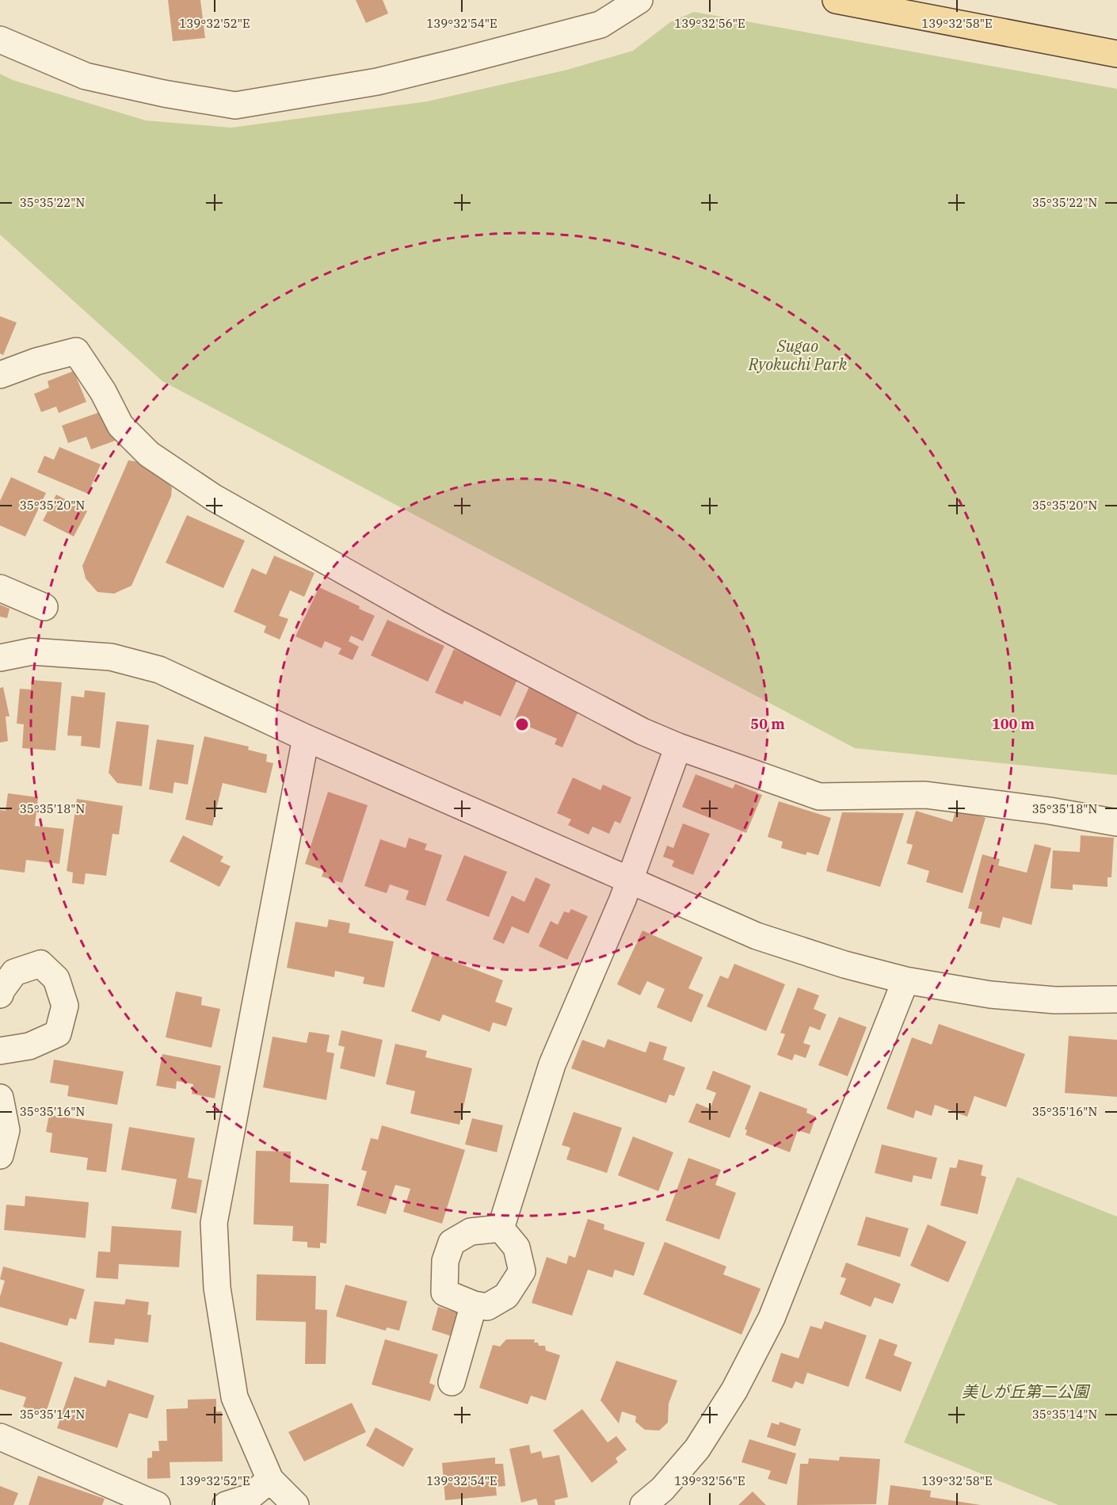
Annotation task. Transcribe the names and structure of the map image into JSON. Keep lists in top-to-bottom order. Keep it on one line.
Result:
{"parks":["Sugao Ryokuchi Park","美しが丘第二公園"],"coordinates":["139°32'52\"E","139°32'54\"E","139°32'56\"E","139°32'58\"E","35°35'22\"N","35°35'20\"N","35°35'18\"N","35°35'16\"N","35°35'14\"N"],"rings":["50 m","100 m"]}
